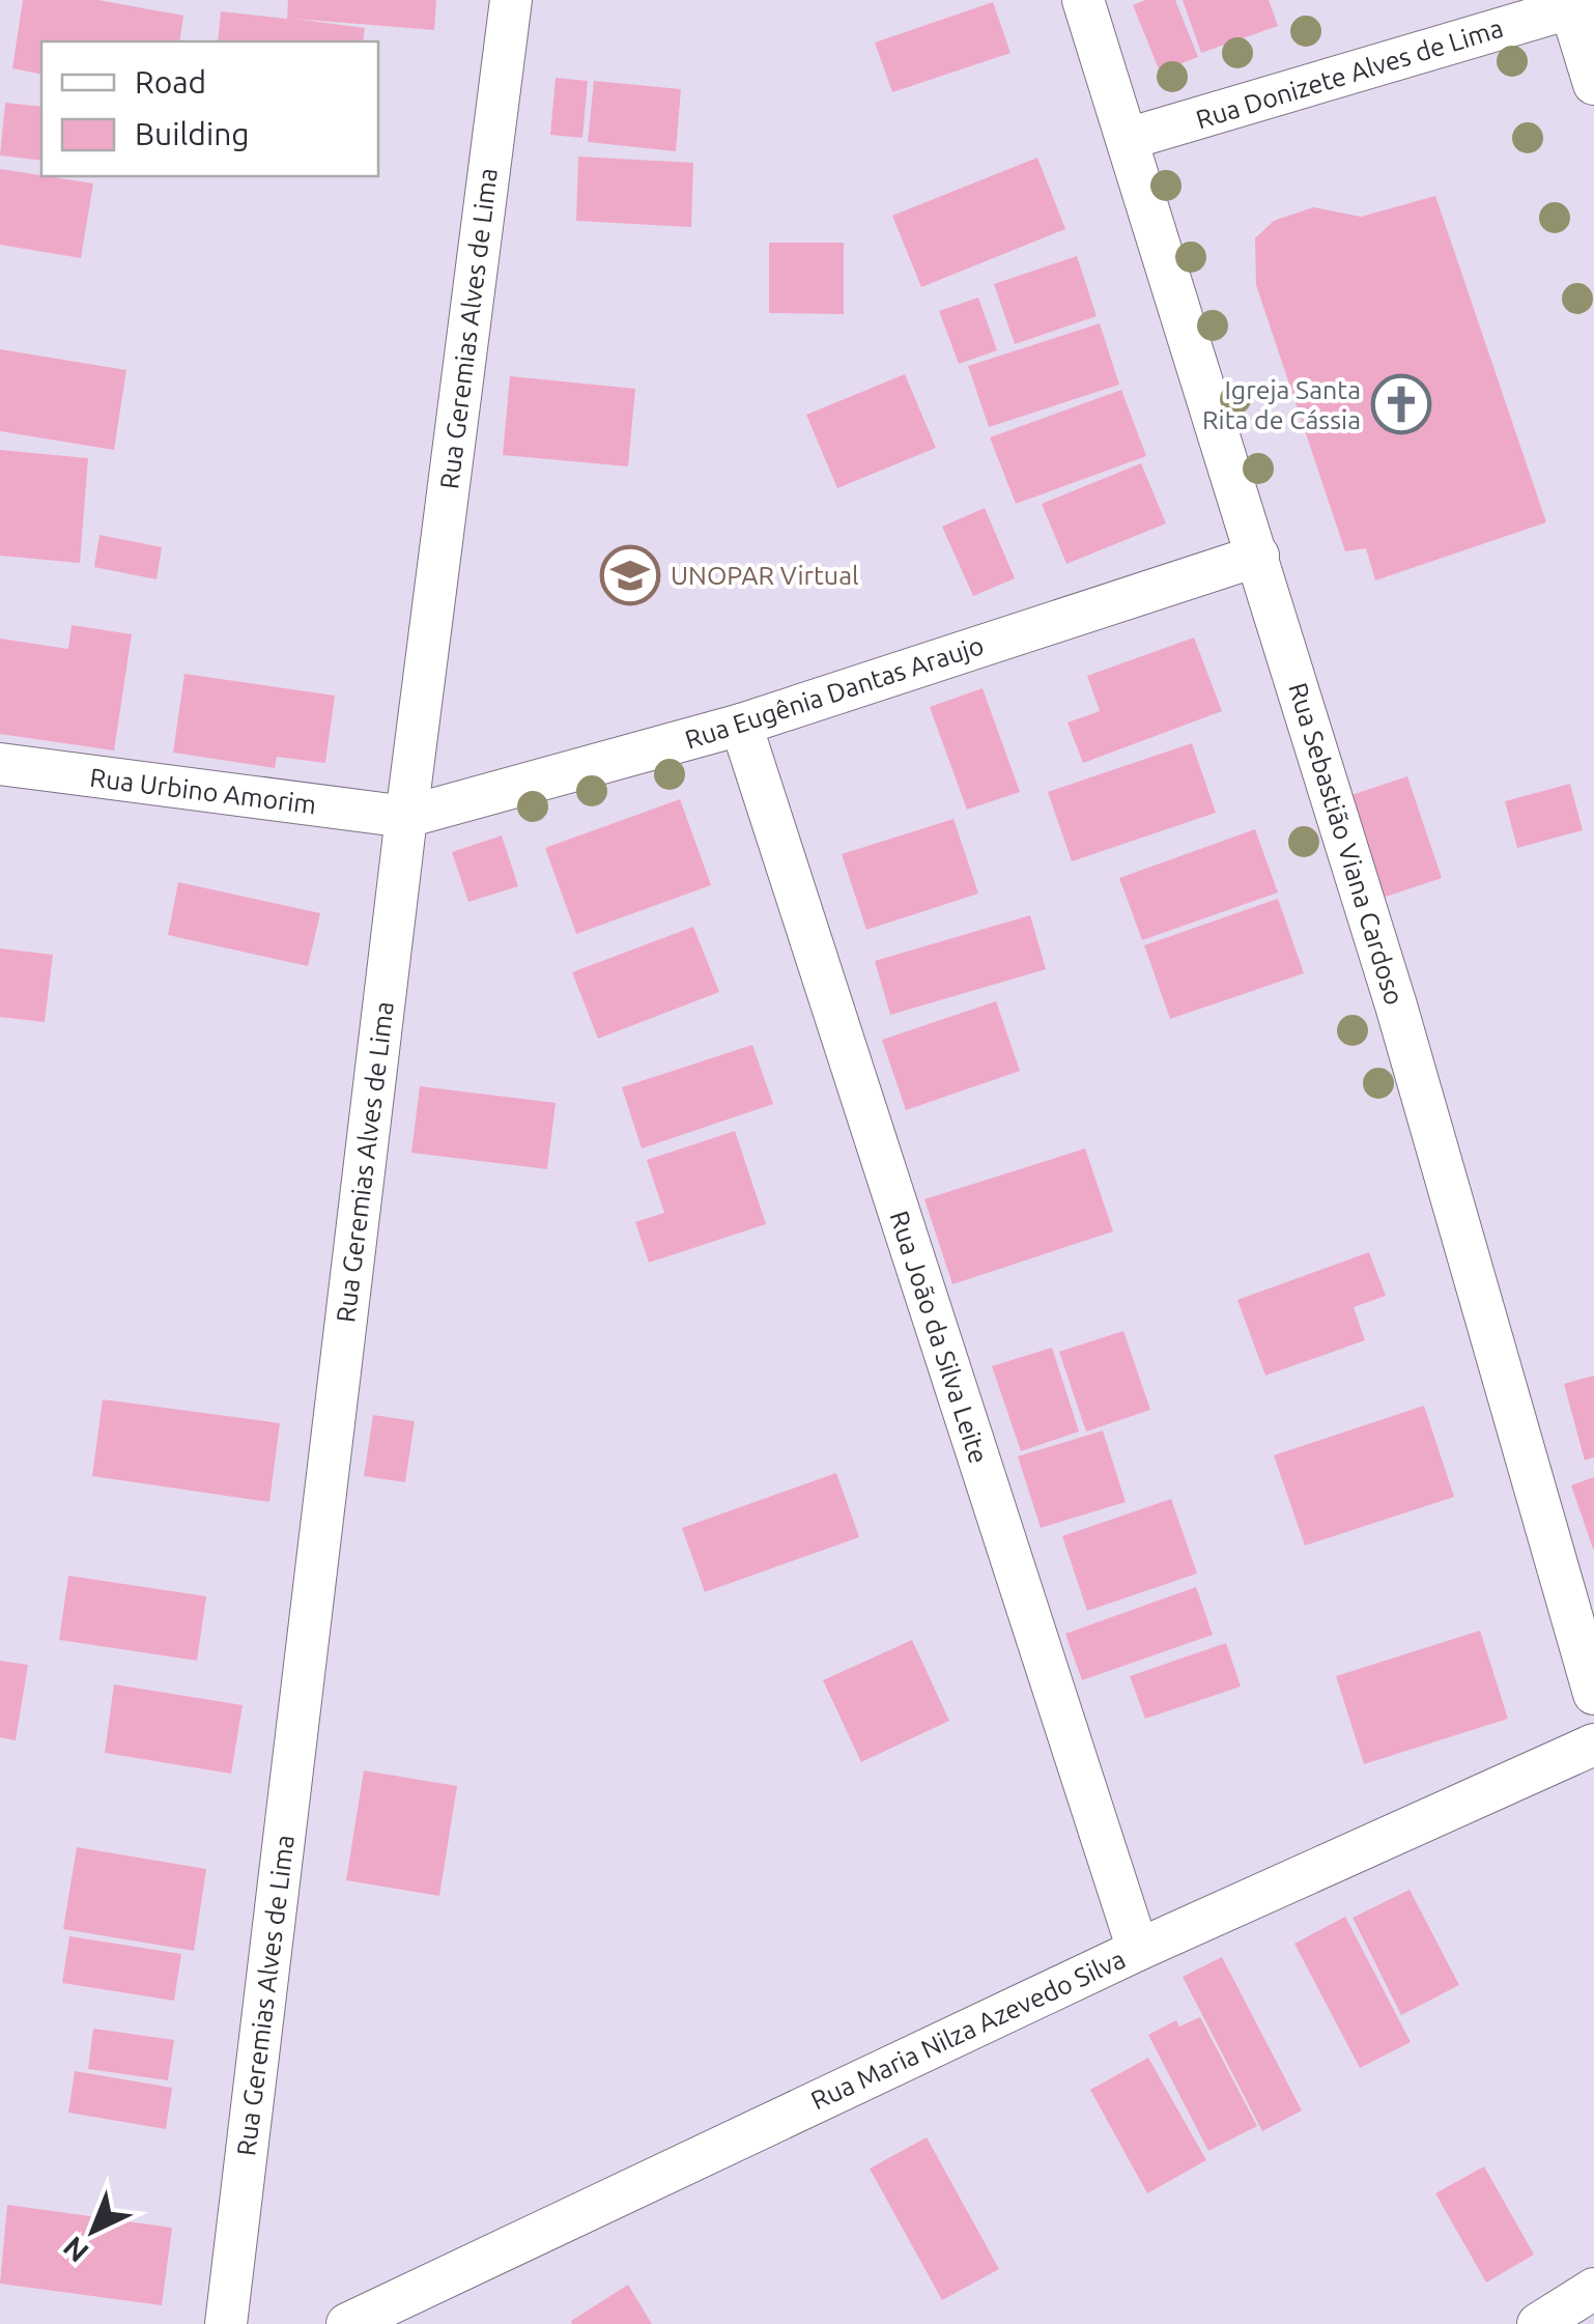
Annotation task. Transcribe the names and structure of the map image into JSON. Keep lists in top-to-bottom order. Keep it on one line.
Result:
{"streets":{"street":["Rua Donizete Alves de Lima","Rua Geremias Alves de Lima","Rua Eugênia Dantas Araujo","Rua Urbino Amorim","Rua Sebastião Viana Cardoso","Rua João da Silva Leite","Rua Maria Nilza Azevedo Silva"]},"crossings":[["Rua Donizete Alves de Lima","Rua Sebastião Viana Cardoso"],["Rua Geremias Alves de Lima","Rua Eugênia Dantas Araujo"],["Rua Geremias Alves de Lima","Rua Urbino Amorim"],["Rua Eugênia Dantas Araujo","Rua Urbino Amorim"],["Rua Eugênia Dantas Araujo","Rua Sebastião Viana Cardoso"],["Rua Eugênia Dantas Araujo","Rua João da Silva Leite"],["Rua João da Silva Leite","Rua Maria Nilza Azevedo Silva"]],"places":{"church":["Igreja Santa Rita de Cássia"],"school or university":["UNOPAR Virtual"]},"legend":["Road","Building"],"north":"bottom left"}
